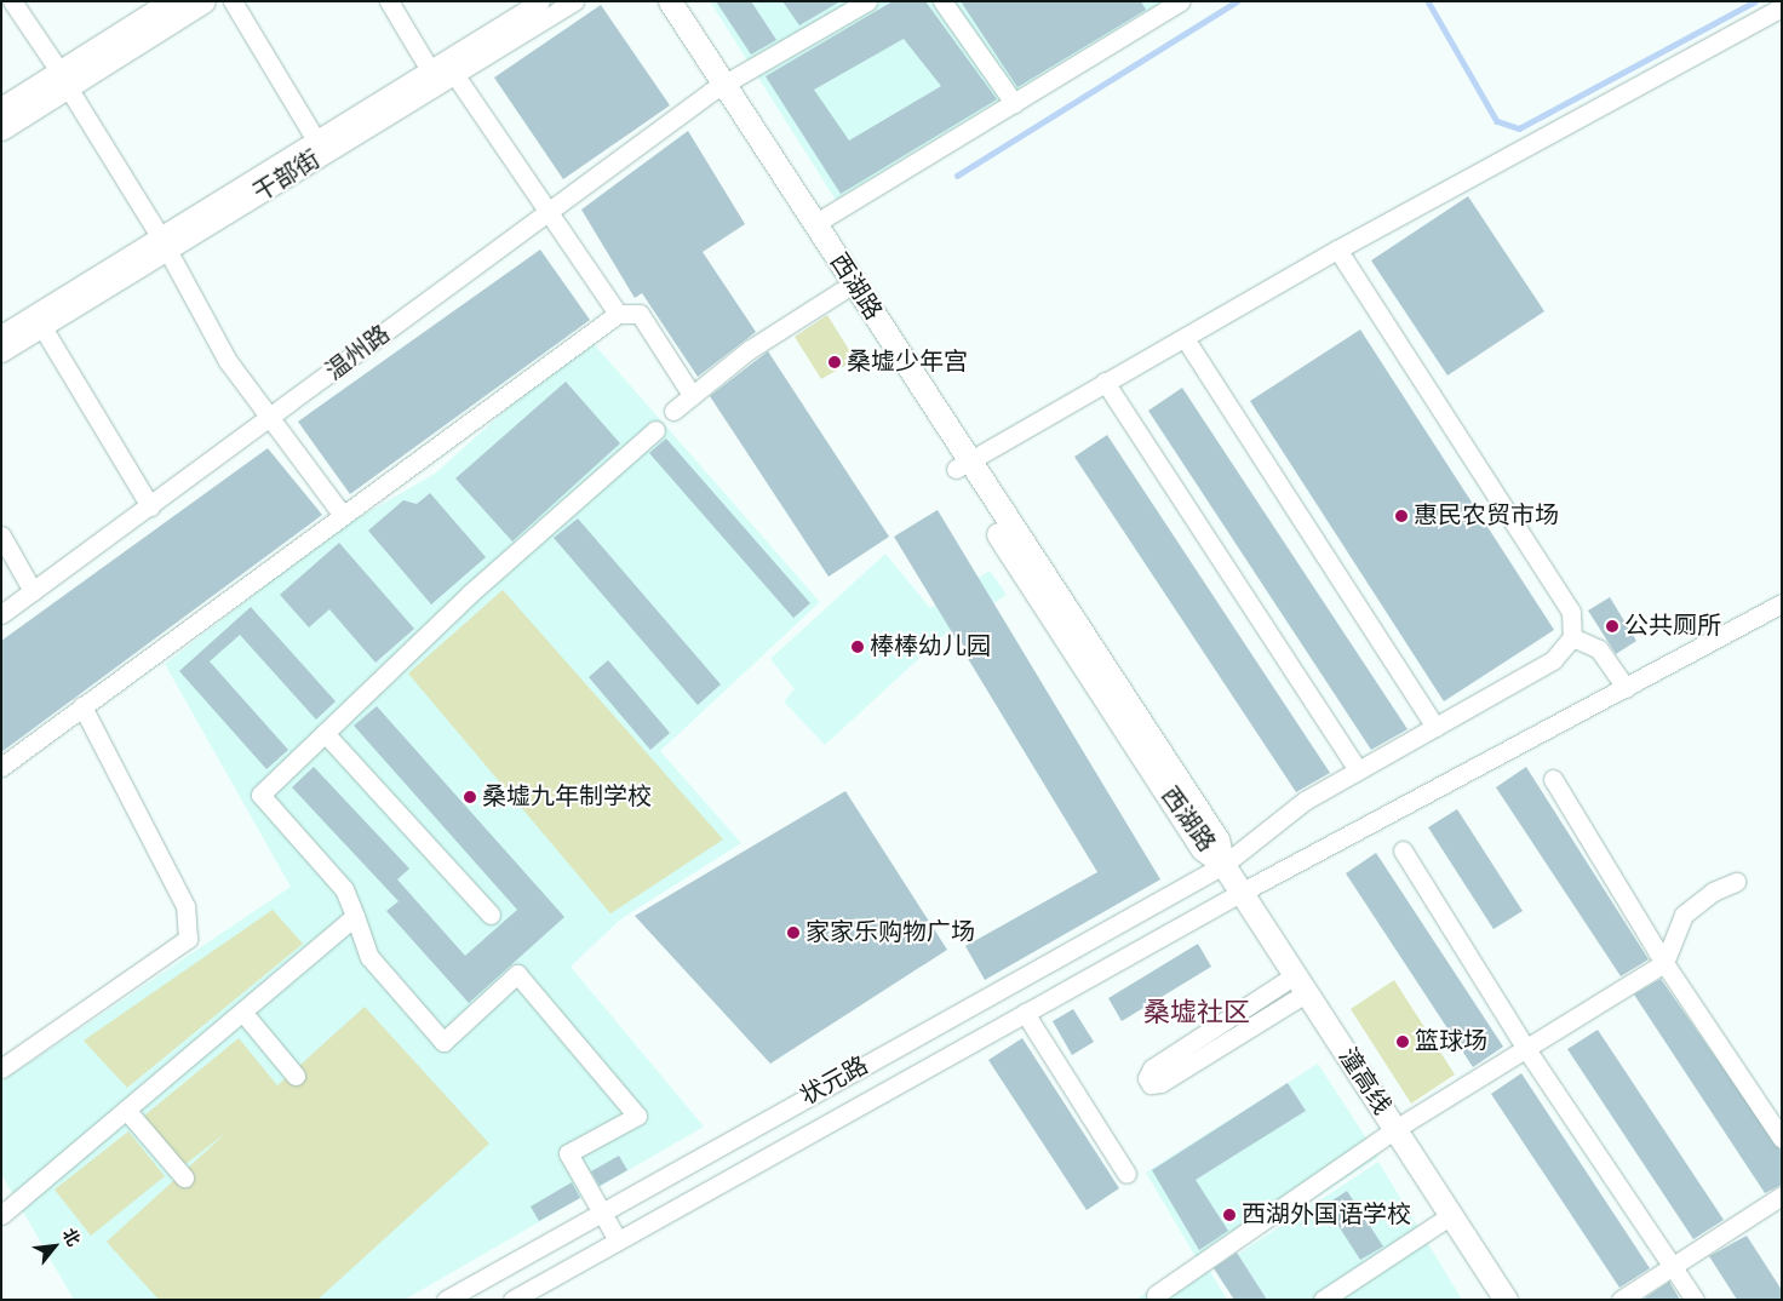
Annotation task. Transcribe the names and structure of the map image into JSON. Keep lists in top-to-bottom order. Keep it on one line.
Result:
{"streets":{"main road":["西湖路","潼高线"],"street":["干部街","温州路","状元路"]},"crossings":[["西湖路","温州路"],["西湖路","状元路"],["西湖路","潼高线"],["状元路","潼高线"]],"districts":["桑墟社区"],"places":["桑墟少年宫","惠民农贸市场","公共厕所","棒棒幼儿园","桑墟九年制学校","家家乐购物广场","篮球场","西湖外国语学校"],"north":"top right"}
